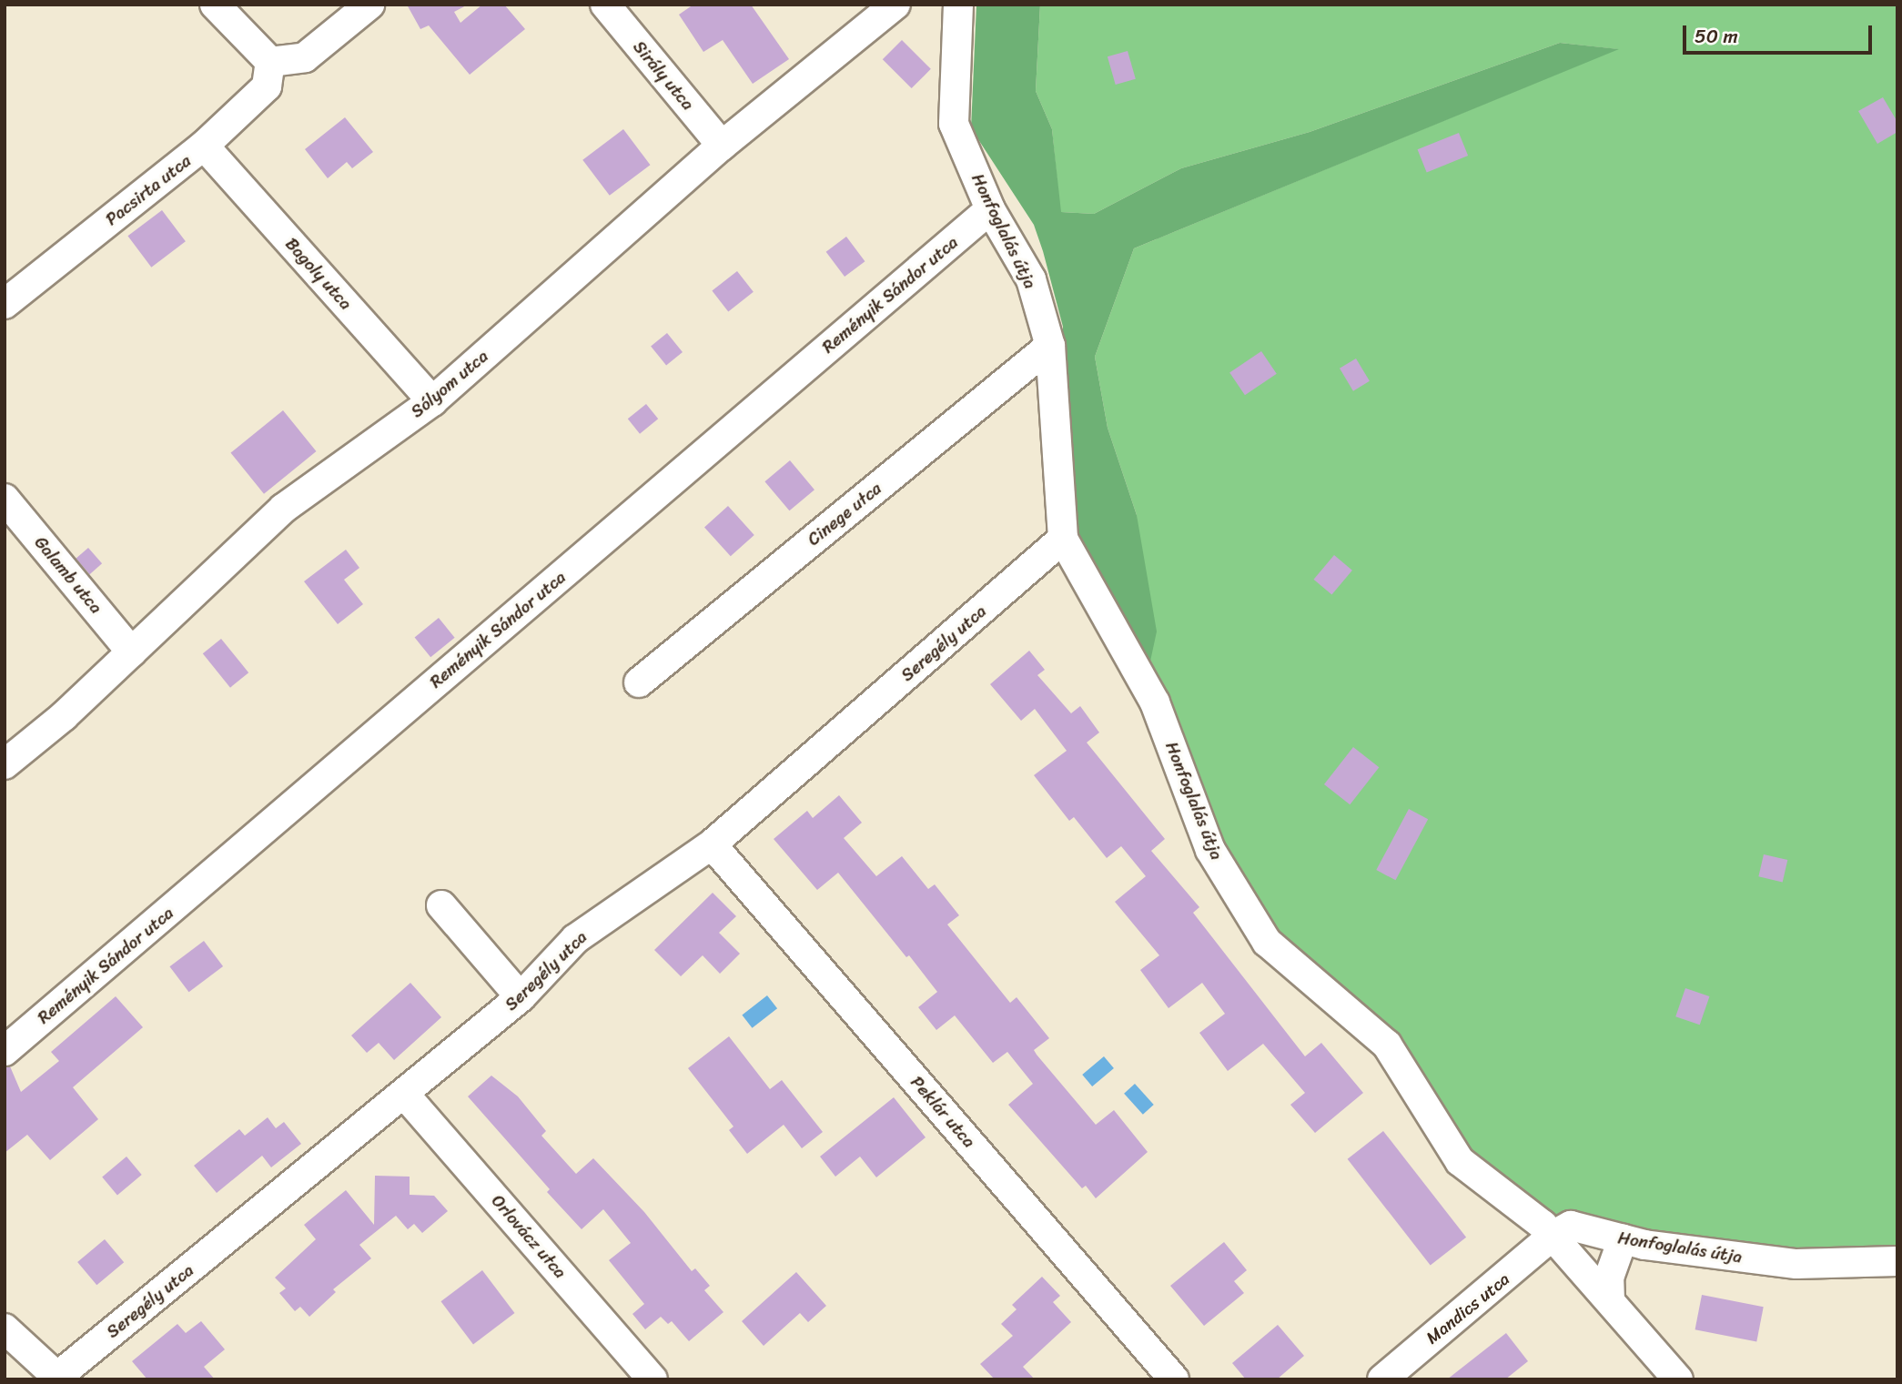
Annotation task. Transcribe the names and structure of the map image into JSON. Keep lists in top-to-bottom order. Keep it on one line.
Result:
{"streets":{"street":["Sirály utca","Pacsirta utca","Honfoglalás útja","Bagoly utca","Reményik Sándor utca","Sólyom utca","Cinege utca","Galamb utca","Seregély utca","Peklár utca","Orlovácz utca","Mandics utca"]},"crossings":[["Sirály utca","Sólyom utca"],["Pacsirta utca","Bagoly utca"],["Honfoglalás útja","Reményik Sándor utca"],["Honfoglalás útja","Cinege utca"],["Honfoglalás útja","Seregély utca"],["Honfoglalás útja","Mandics utca"],["Bagoly utca","Sólyom utca"],["Sólyom utca","Galamb utca"],["Seregély utca","Peklár utca"],["Seregély utca","Orlovácz utca"]],"scale_bar":"50 m"}
